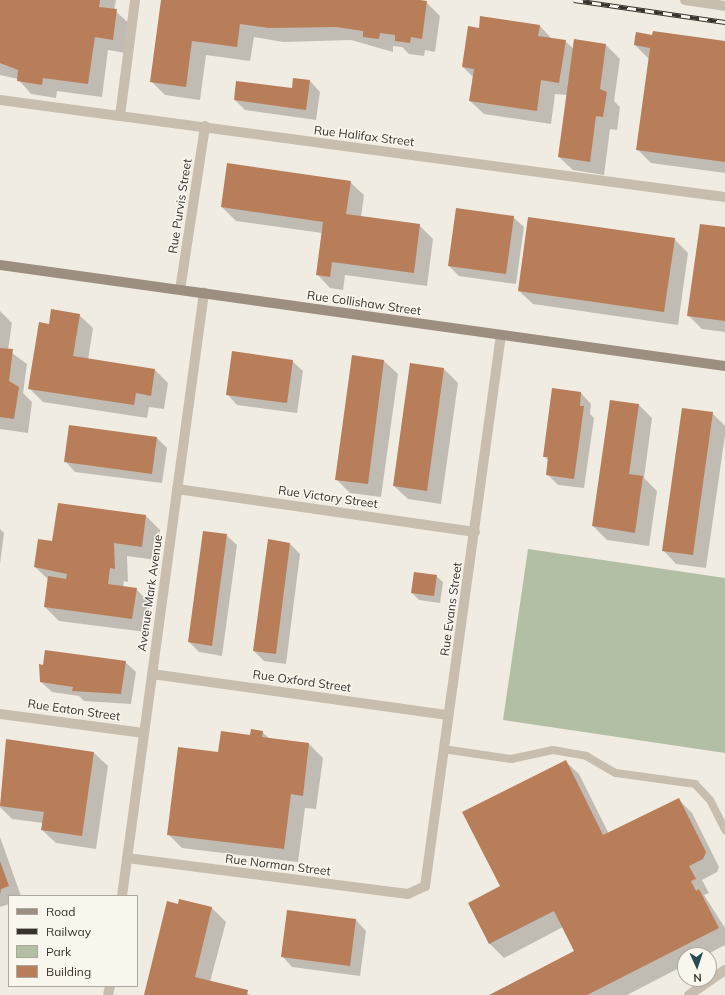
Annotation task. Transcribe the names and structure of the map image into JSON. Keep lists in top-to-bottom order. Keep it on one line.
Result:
{"streets":{"street":["Rue Halifax Street","Rue Purvis Street","Rue Collishaw Street","Rue Victory Street","Avenue Mark Avenue","Rue Evans Street","Rue Oxford Street","Rue Eaton Street","Rue Norman Street"]},"crossings":[["Rue Halifax Street","Rue Purvis Street"],["Rue Purvis Street","Rue Collishaw Street"],["Rue Collishaw Street","Avenue Mark Avenue"],["Rue Collishaw Street","Rue Evans Street"],["Rue Victory Street","Avenue Mark Avenue"],["Rue Victory Street","Rue Evans Street"],["Avenue Mark Avenue","Rue Oxford Street"],["Avenue Mark Avenue","Rue Eaton Street"],["Avenue Mark Avenue","Rue Norman Street"],["Rue Evans Street","Rue Oxford Street"],["Rue Evans Street","Rue Norman Street"]],"legend":["Road","Railway","Park","Building"],"north":"bottom"}
